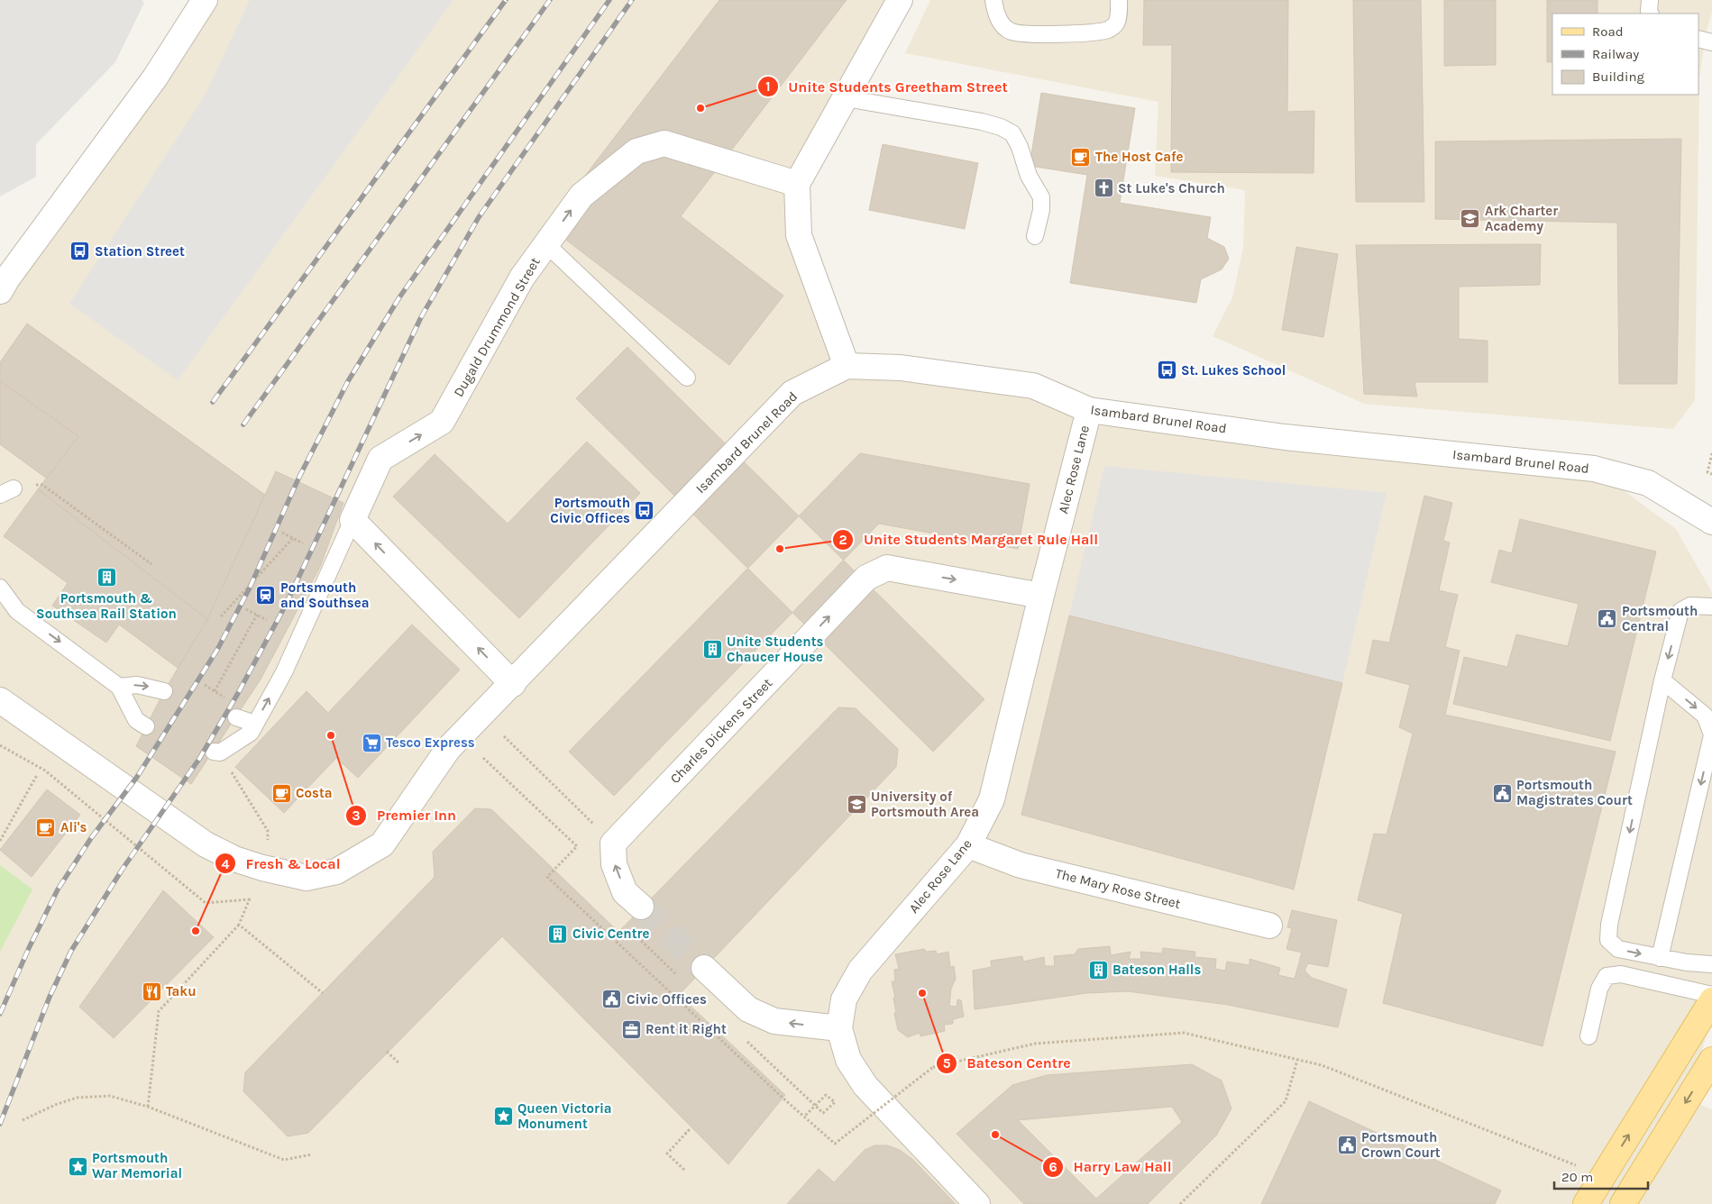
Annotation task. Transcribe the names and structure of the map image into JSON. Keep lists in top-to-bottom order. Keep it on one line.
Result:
{"streets":{"street":["Dugald Drummond Street","Isambard Brunel Road","Alec Rose Lane","Charles Dickens Street","The Mary Rose Street"]},"crossings":[["Isambard Brunel Road","Alec Rose Lane"],["Alec Rose Lane","Charles Dickens Street"],["Alec Rose Lane","The Mary Rose Street"]],"one_way":["Dugald Drummond Street","Charles Dickens Street"],"places":{"other":["Unite Students Greetham Street","Unite Students Margaret Rule Hall","Premier Inn","Fresh & Local","Bateson Centre","Harry Law Hall"],"cafe":["The Host Cafe","Costa","Ali's"],"church":["St Luke's Church"],"school or university":["Ark Charter Academy","University of Portsmouth Area"],"bus stop":["Station Street","St. Lukes School","Portsmouth Civic Offices"],"building":["Portsmouth & Southsea Rail Station","Unite Students Chaucer House","Civic Centre","Bateson Halls"],"station":["Portsmouth and Southsea"],"public building":["Portsmouth Central","Portsmouth Magistrates Court","Civic Offices","Portsmouth Crown Court"],"supermarket":["Tesco Express"],"restaurant":["Taku"],"office":["Rent it Right"],"place":["Queen Victoria Monument","Portsmouth War Memorial"]},"legend":["Road","Railway","Building"],"scale_bar":"20 m"}
